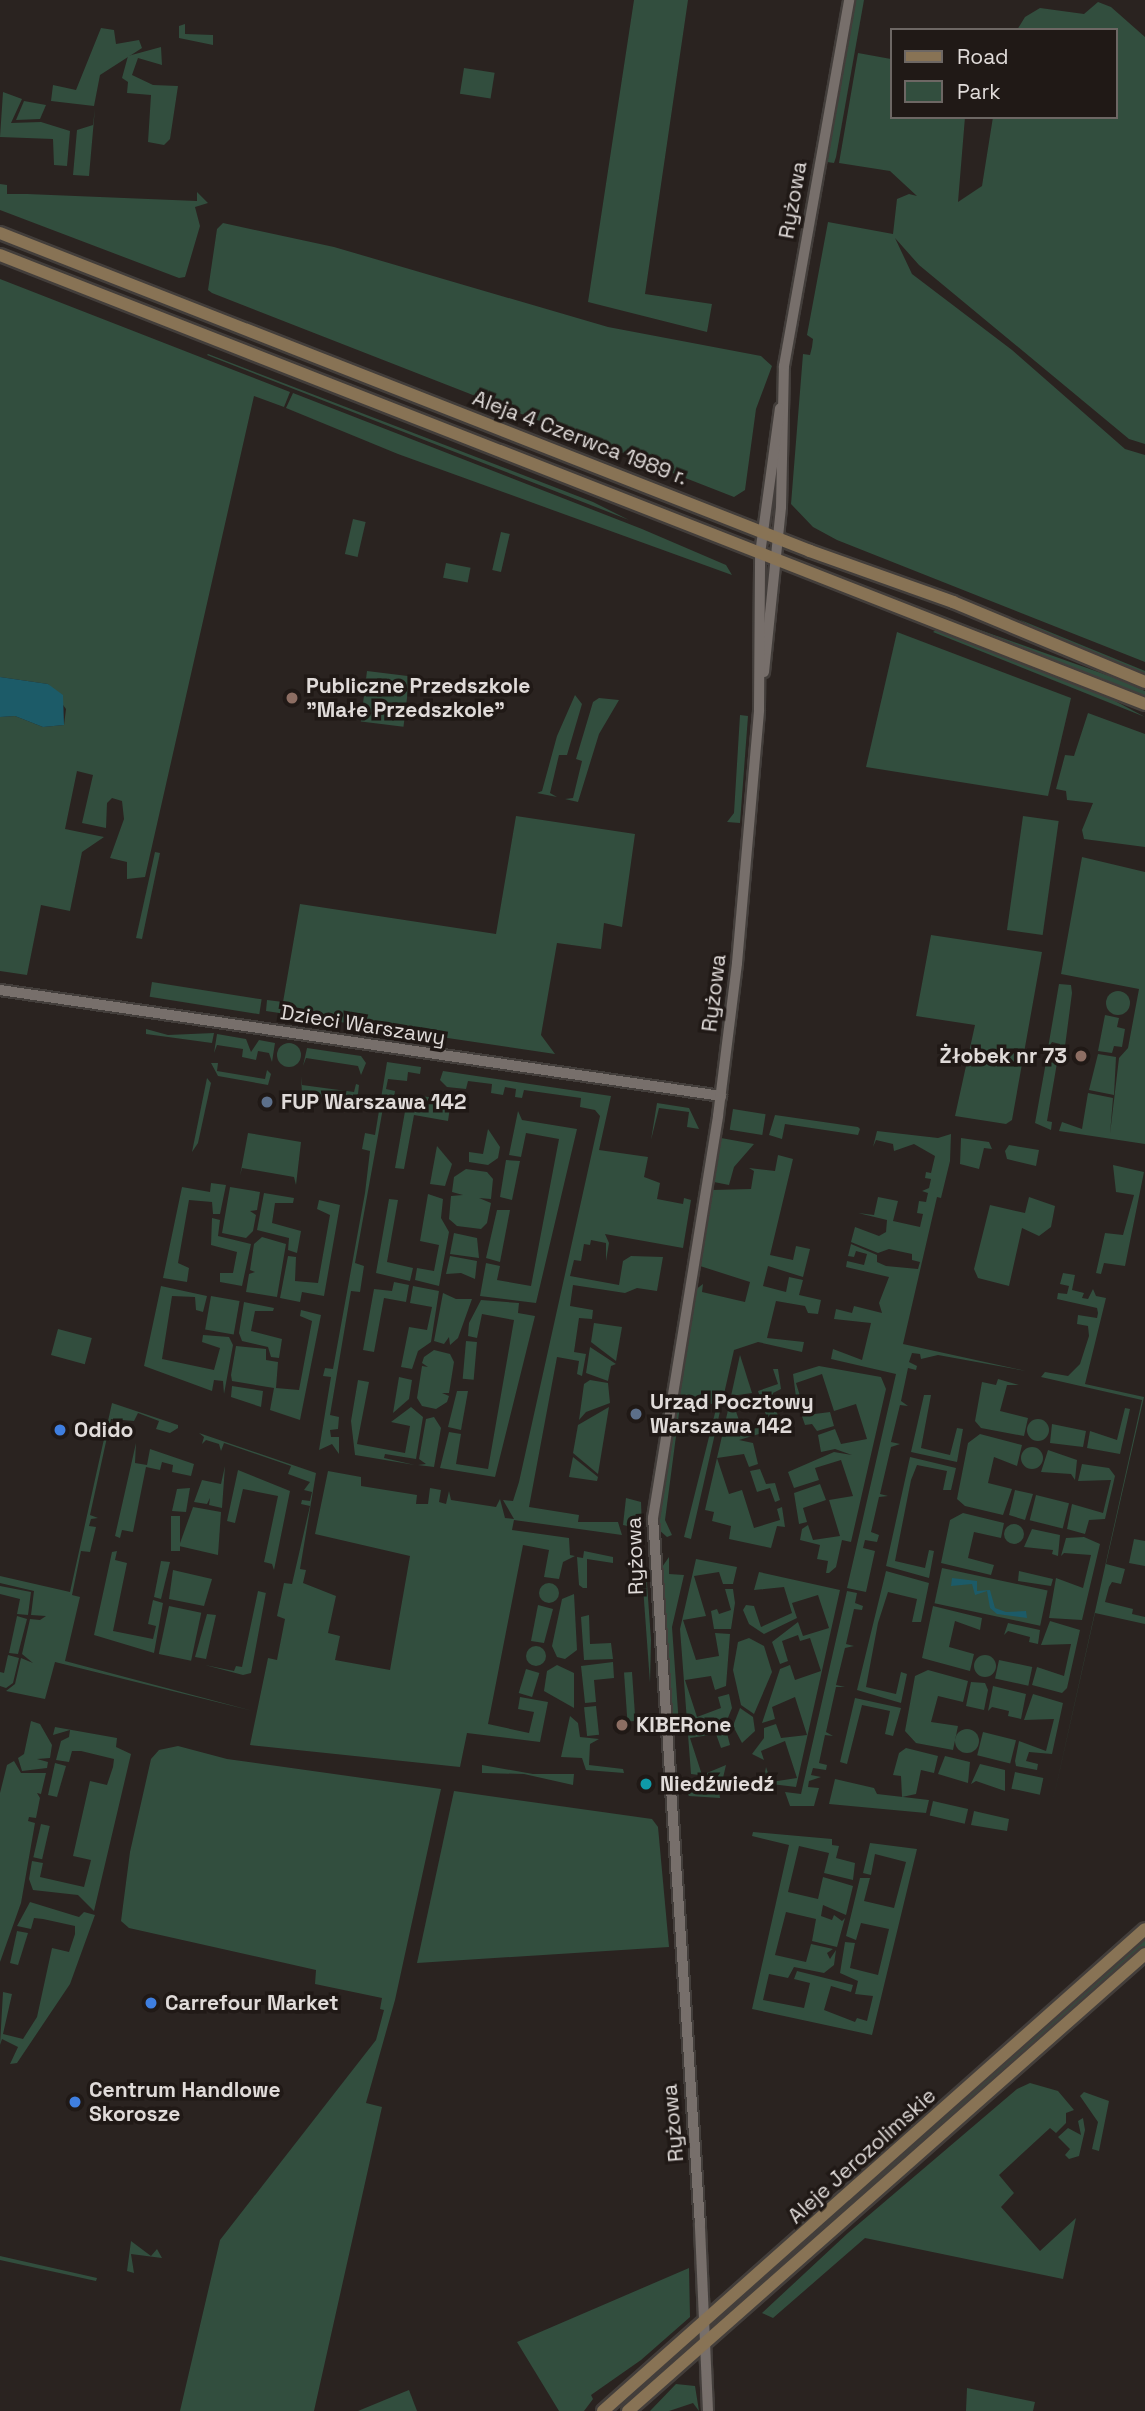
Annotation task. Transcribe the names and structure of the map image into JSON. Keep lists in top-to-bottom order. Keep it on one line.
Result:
{"streets":{"main road":["Aleja 4 Czerwca 1989 r.","Aleje Jerozolimskie"],"street":["Ryżowa","Dzieci Warszawy"]},"crossings":[["Ryżowa","Aleja 4 Czerwca 1989 r."],["Ryżowa","Dzieci Warszawy"],["Ryżowa","Aleje Jerozolimskie"]],"places":["Publiczne Przedszkole \"Małe Przedszkole\"","Żłobek nr 73","FUP Warszawa 142","Urząd Pocztowy Warszawa 142","Odido","KIBERone","Niedźwiedź","Carrefour Market","Centrum Handlowe Skorosze"],"legend":["Road","Park"]}
